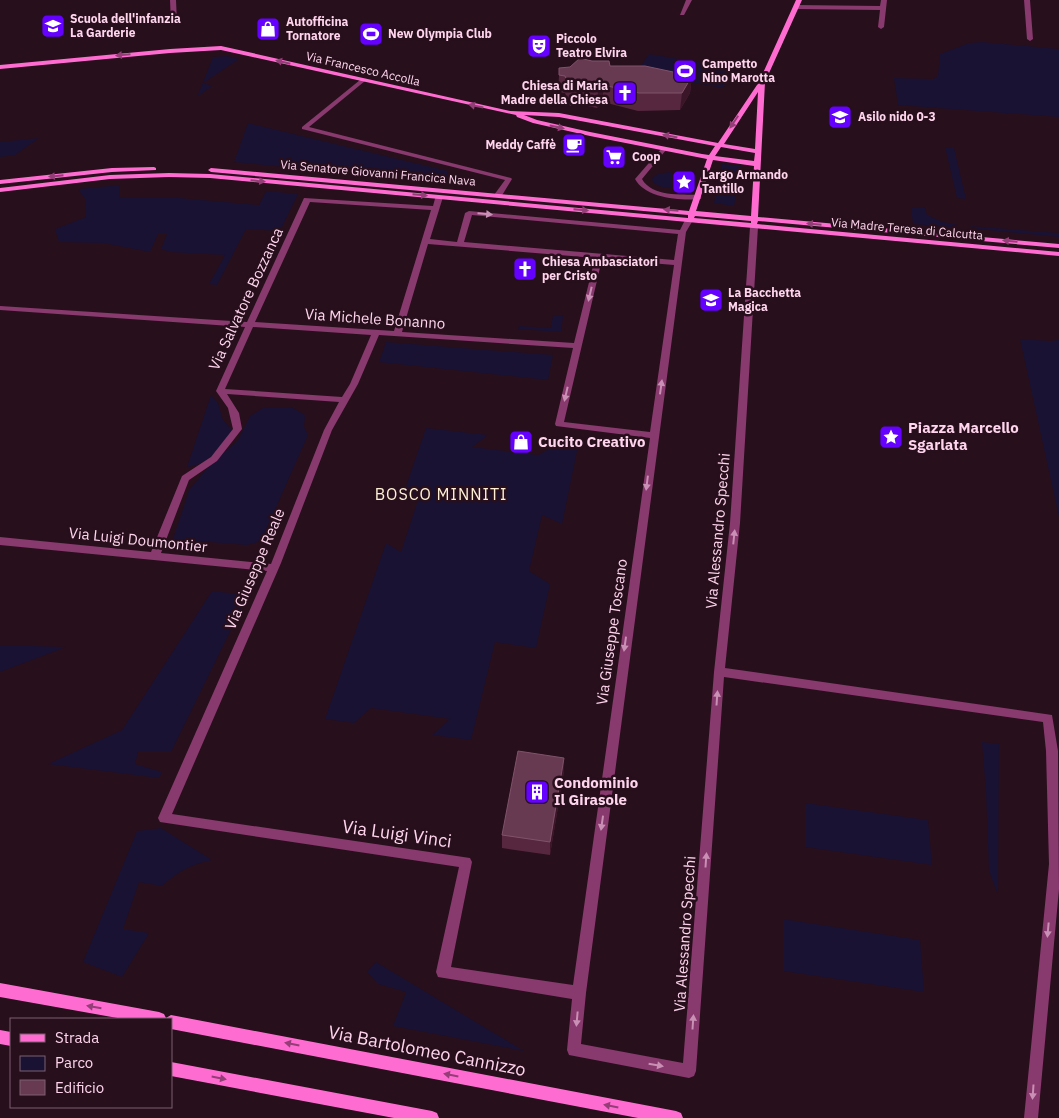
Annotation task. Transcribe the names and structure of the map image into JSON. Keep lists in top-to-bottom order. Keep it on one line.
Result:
{"streets":{"street":["Via Francesco Accolla","Via Senatore Giovanni Francica Nava","Via Madre Teresa di Calcutta","Via Salvatore Bozzanca","Via Michele Bonanno","Via Alessandro Specchi","Via Luigi Doumontier","Via Giuseppe Reale","Via Giuseppe Toscano","Via Luigi Vinci","Via Bartolomeo Cannizzo"]},"crossings":[["Via Francesco Accolla","Via Alessandro Specchi"],["Via Senatore Giovanni Francica Nava","Via Madre Teresa di Calcutta"],["Via Senatore Giovanni Francica Nava","Via Alessandro Specchi"],["Via Senatore Giovanni Francica Nava","Via Giuseppe Toscano"],["Via Madre Teresa di Calcutta","Via Alessandro Specchi"],["Via Salvatore Bozzanca","Via Michele Bonanno"],["Via Salvatore Bozzanca","Via Luigi Doumontier"],["Via Michele Bonanno","Via Giuseppe Reale"],["Via Alessandro Specchi","Via Giuseppe Toscano"],["Via Luigi Doumontier","Via Giuseppe Reale"],["Via Giuseppe Reale","Via Luigi Vinci"],["Via Giuseppe Toscano","Via Luigi Vinci"]],"one_way":["Via Francesco Accolla","Via Alessandro Specchi"],"districts":["BOSCO MINNITI"],"places":{"school or university":["Scuola dell'infanzia La Garderie","Asilo nido 0-3","La Bacchetta Magica"],"shop":["Autofficina Tornatore","Cucito Creativo"],"sports":["New Olympia Club","Campetto Nino Marotta"],"theatre":["Piccolo Teatro Elvira"],"church":["Chiesa di Maria Madre della Chiesa","Chiesa Ambasciatori per Cristo"],"cafe":["Meddy Caffè"],"supermarket":["Coop"],"place":["Largo Armando Tantillo","Piazza Marcello Sgarlata"],"building":["Condominio Il Girasole"]},"legend":["Strada","Parco","Edificio"]}
